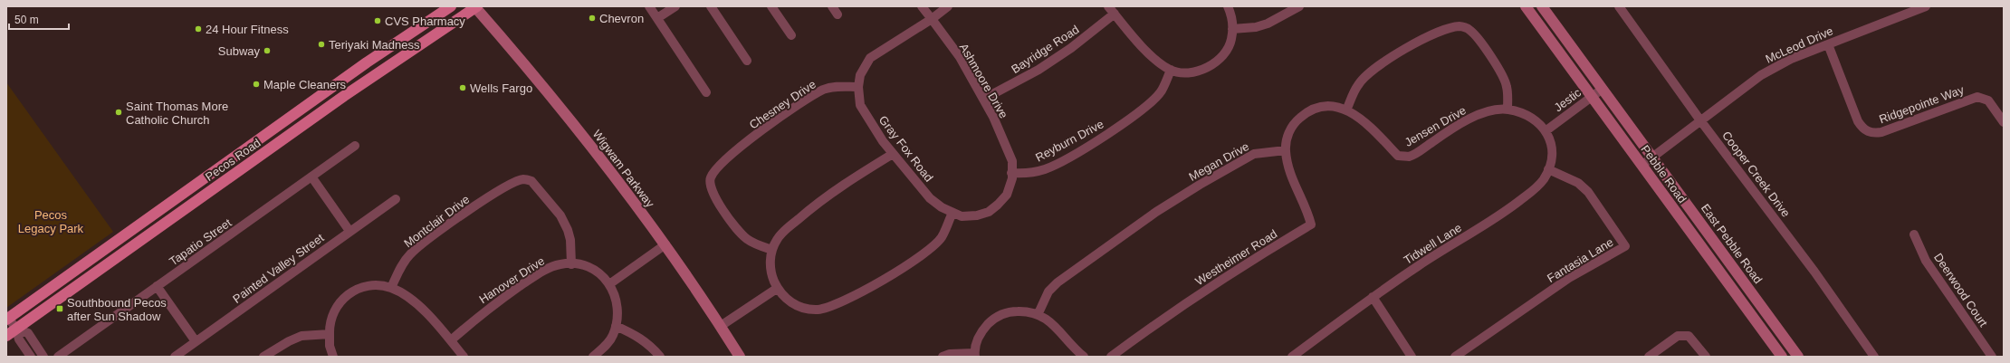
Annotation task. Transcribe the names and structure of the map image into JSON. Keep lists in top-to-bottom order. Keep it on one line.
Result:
{"streets":{"main road":["Pecos Road","Wigwam Parkway","Pebble Road","East Pebble Road"],"street":["McLeod Drive","Bayridge Road","Ashmoore Drive","Jestic","Chesney Drive","Ridgepointe Way","Jensen Drive","Reyburn Drive","Gray Fox Road","Megan Drive","Cooper Creek Drive","Montclair Drive","Tapatio Street","Tidwell Lane","Westheimer Road","Fantasia Lane","Painted Valley Street","Hanover Drive","Deerwood Court"]},"crossings":[["McLeod Drive","Ridgepointe Way"],["McLeod Drive","Pebble Road"],["McLeod Drive","Cooper Creek Drive"],["McLeod Drive","East Pebble Road"],["Bayridge Road","Ashmoore Drive"],["Ashmoore Drive","Reyburn Drive"],["Jestic","Jensen Drive"],["Jestic","Pebble Road"],["Jestic","Tidwell Lane"],["Jestic","East Pebble Road"],["Chesney Drive","Gray Fox Road"],["Jensen Drive","Tidwell Lane"],["Pecos Road","Wigwam Parkway"],["Megan Drive","Westheimer Road"],["Montclair Drive","Hanover Drive"],["Tidwell Lane","Fantasia Lane"]],"parks":["Pecos Legacy Park"],"places":{"other":["Chevron","CVS Pharmacy","24 Hour Fitness","Teriyaki Madness","Subway","Maple Cleaners","Wells Fargo","Saint Thomas More Catholic Church"],"transit":["Southbound Pecos after Sun Shadow"]},"scale_bar":"50 m"}
